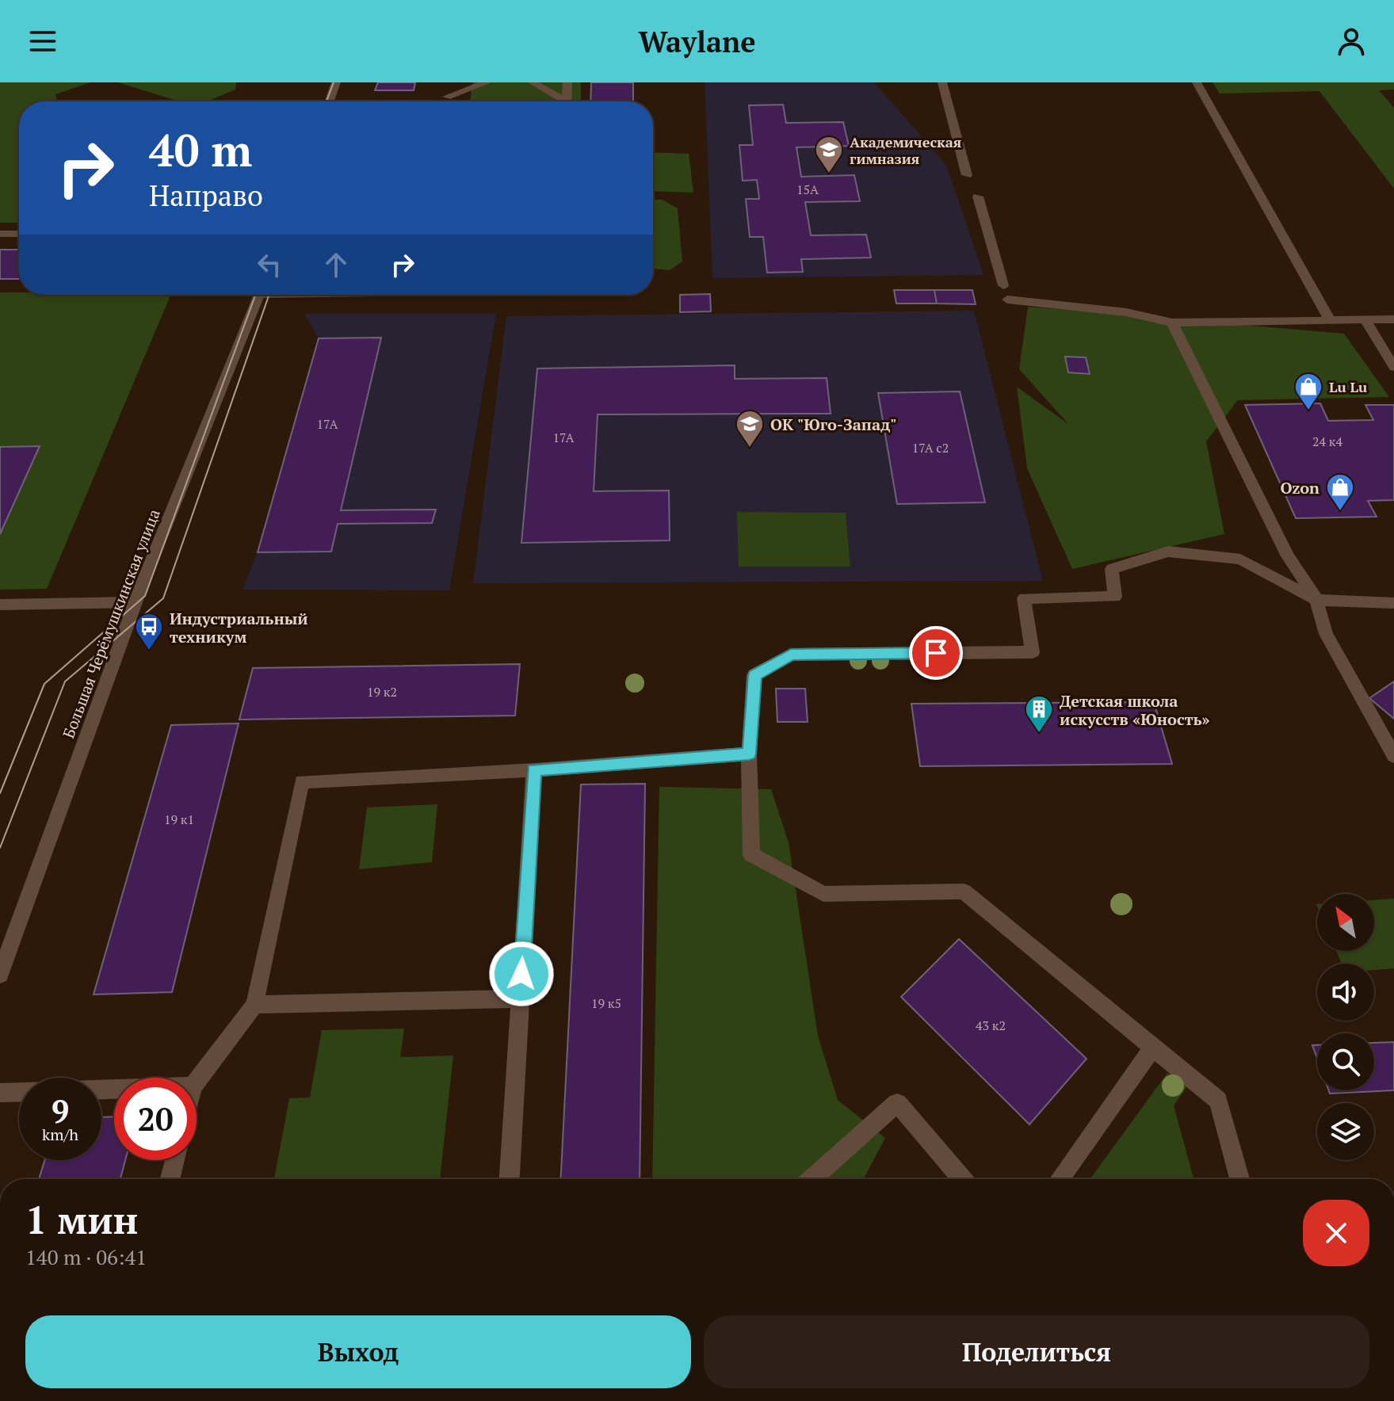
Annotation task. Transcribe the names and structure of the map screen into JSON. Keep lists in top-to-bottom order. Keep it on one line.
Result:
{"streets":{"main road":["Большая Черёмушкинская улица"]},"places":{"school or university":["Академическая гимназия","ОК \"Юго-Запад\""],"shop":["Lu Lu","Ozon"],"bus stop":["Индустриальный техникум"],"building":["Детская школа искусств «Юность»"]},"house_numbers":["15А","17А","17А","24 к4","17А с2","19 к2","19 к1","19 к5","43 к2"],"north":"top left","page":{"header":"Waylane","turn":["40 m","Направо"],"speed":"9 km/h","limit":"20","heading":["1 мин","140 m · 06:41"],"buttons":["Выход","Поделиться"]}}
